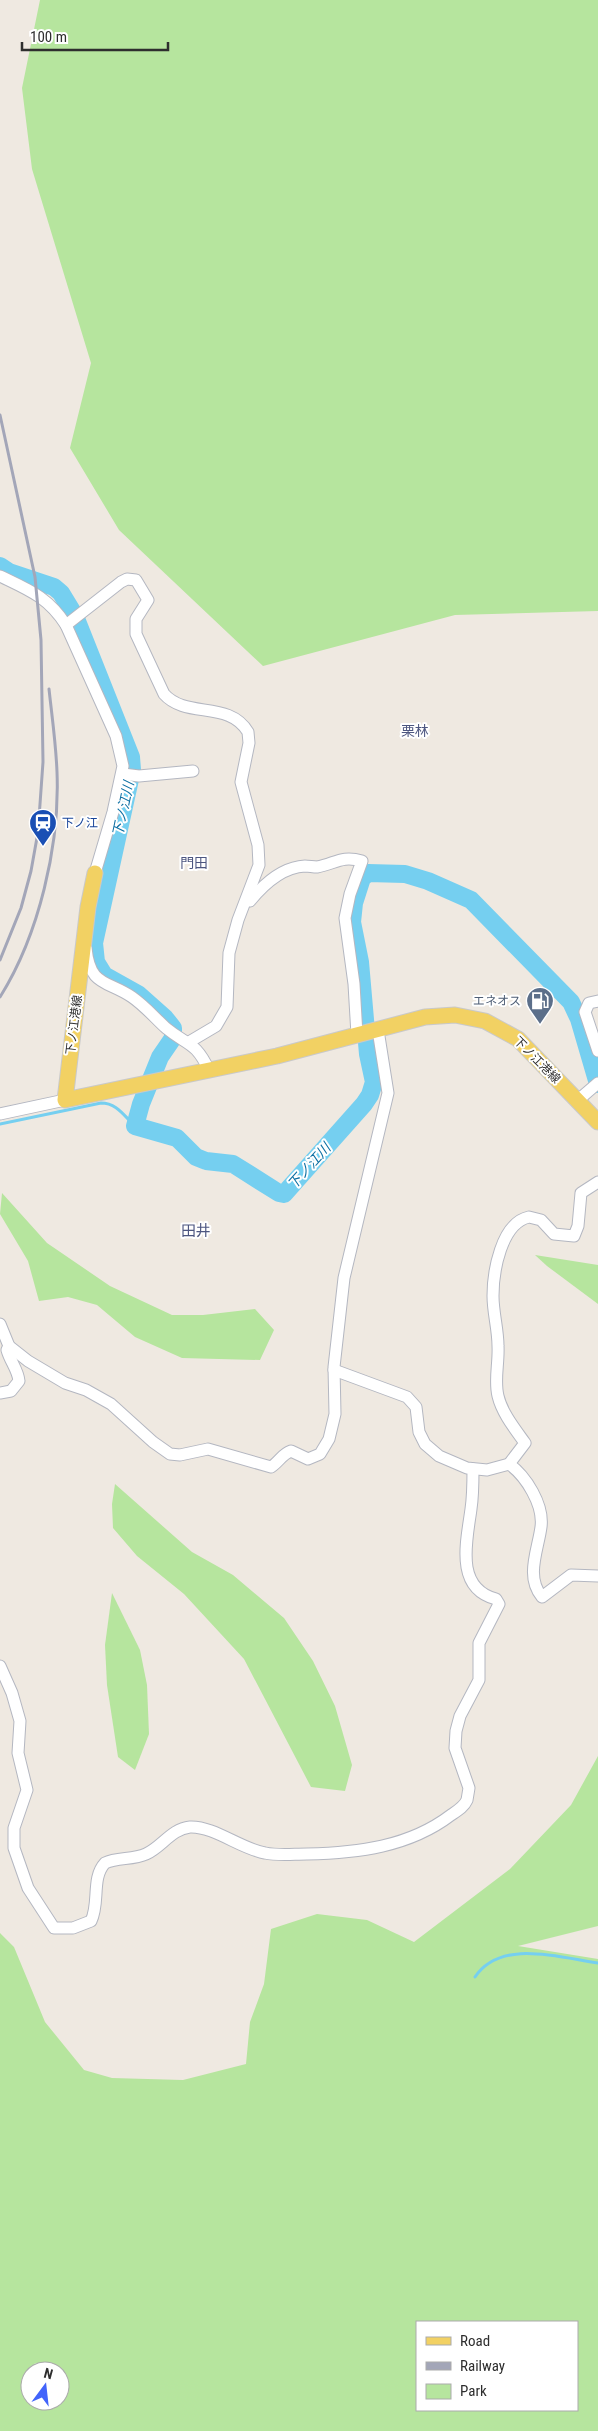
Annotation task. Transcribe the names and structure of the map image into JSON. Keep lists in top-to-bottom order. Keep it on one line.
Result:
{"streets":{"main road":["下ノ江港線"]},"districts":["栗林","門田","田井"],"water":["下ノ江川"],"places":{"station":["下ノ江"],"fuel station":["エネオス"]},"legend":["Road","Railway","Park"],"scale_bar":"100 m","north":"top"}
